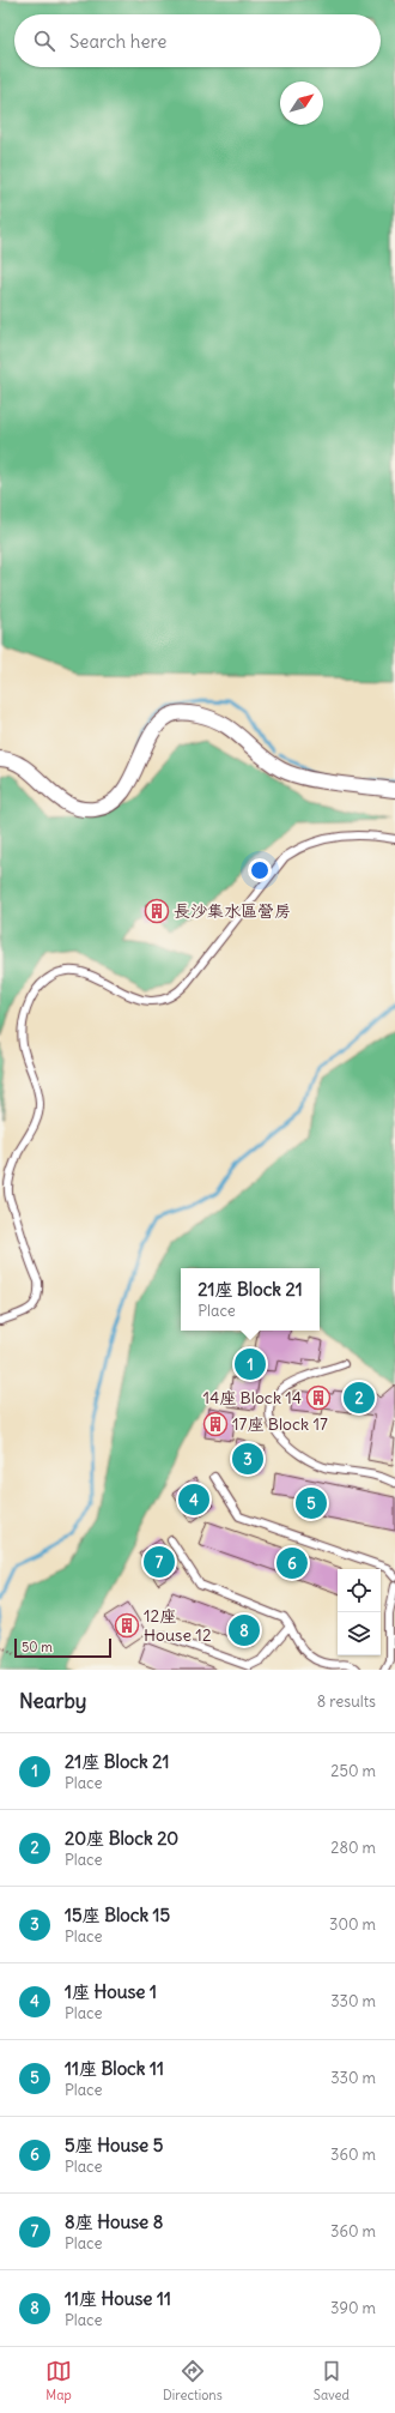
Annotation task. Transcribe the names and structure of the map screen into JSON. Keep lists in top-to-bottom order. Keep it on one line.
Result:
{"places":{"building":["長沙集水區營房","14座 Block 14","17座 Block 17","12座 House 12"]},"scale_bar":"50 m","north":"top right","page":{"search":"Search here","popup":["21座 Block 21","Place"],"pins":["1","2","3","4","5","7","6","8"],"scale":"50 m","heading":["Nearby","8 results"],"list":[{"mark":"1","name":"21座 Block 21","note":"Place","value":"250 m"},{"mark":"2","name":"20座 Block 20","note":"Place","value":"280 m"},{"mark":"3","name":"15座 Block 15","note":"Place","value":"300 m"},{"mark":"4","name":"1座 House 1","note":"Place","value":"330 m"},{"mark":"5","name":"11座 Block 11","note":"Place","value":"330 m"},{"mark":"6","name":"5座 House 5","note":"Place","value":"360 m"},{"mark":"7","name":"8座 House 8","note":"Place","value":"360 m"},{"mark":"8","name":"11座 House 11","note":"Place","value":"390 m"}],"nav":["Map","Directions","Saved"]}}
